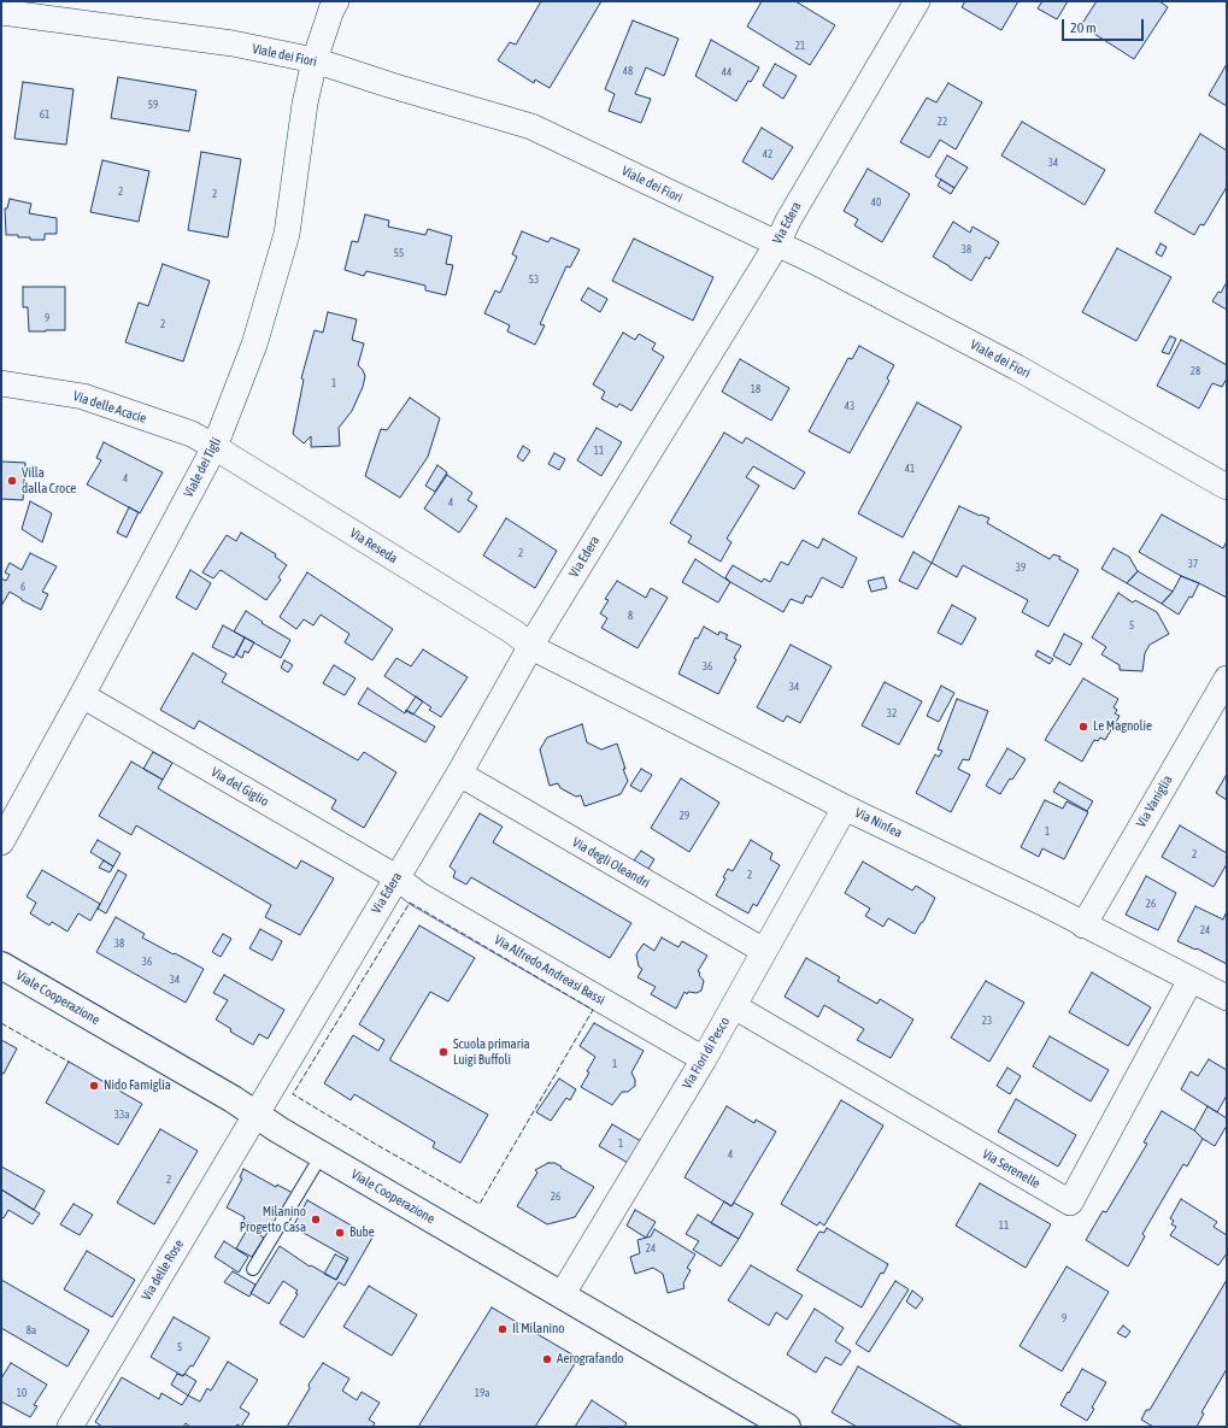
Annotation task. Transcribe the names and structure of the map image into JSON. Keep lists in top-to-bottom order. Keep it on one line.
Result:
{"streets":{"street":["Viale dei Fiori","Via Edera","Via delle Acacie","Viale dei Tigli","Via Reseda","Via del Giglio","Via Vaniglia","Via Ninfea","Via degli Oleandri","Via Alfredo Andreasi Bassi","Viale Cooperazione","Via Fiori di Pesco","Via Serenelle","Via delle Rose"]},"crossings":[["Viale dei Fiori","Via Edera"],["Viale dei Fiori","Viale dei Tigli"],["Via Edera","Via Reseda"],["Via Edera","Via del Giglio"],["Via Edera","Via Ninfea"],["Via Edera","Via degli Oleandri"],["Via Edera","Via Alfredo Andreasi Bassi"],["Via Edera","Viale Cooperazione"],["Via Edera","Via delle Rose"],["Via delle Acacie","Viale dei Tigli"],["Via delle Acacie","Via Reseda"],["Viale dei Tigli","Via Reseda"],["Viale dei Tigli","Via del Giglio"],["Via Reseda","Via Ninfea"],["Via del Giglio","Via Alfredo Andreasi Bassi"],["Via Vaniglia","Via Ninfea"],["Via Ninfea","Via Fiori di Pesco"],["Via Ninfea","Via Serenelle"],["Via degli Oleandri","Via Fiori di Pesco"],["Via Alfredo Andreasi Bassi","Via Fiori di Pesco"],["Viale Cooperazione","Via Fiori di Pesco"],["Viale Cooperazione","Via delle Rose"],["Via Fiori di Pesco","Via Serenelle"]],"places":["Villa dalla Croce","Le Magnolie","Scuola primaria Luigi Buffoli","Nido Famiglia","Milanino Progetto Casa","Bube","Il Milanino","Aerografando"],"house_numbers":["21","48","44","59","61","22","42","34","2","2","40","38","55","53","9","2","28","1","18","43","11","41","4","4","2","37","39","6","8","5","36","34","32","29","1","2","2","26","24","38","36","34","23","1","33a","1","4","2","26","11","24","9","8a","5","10","19a"],"scale_bar":"20 m"}
